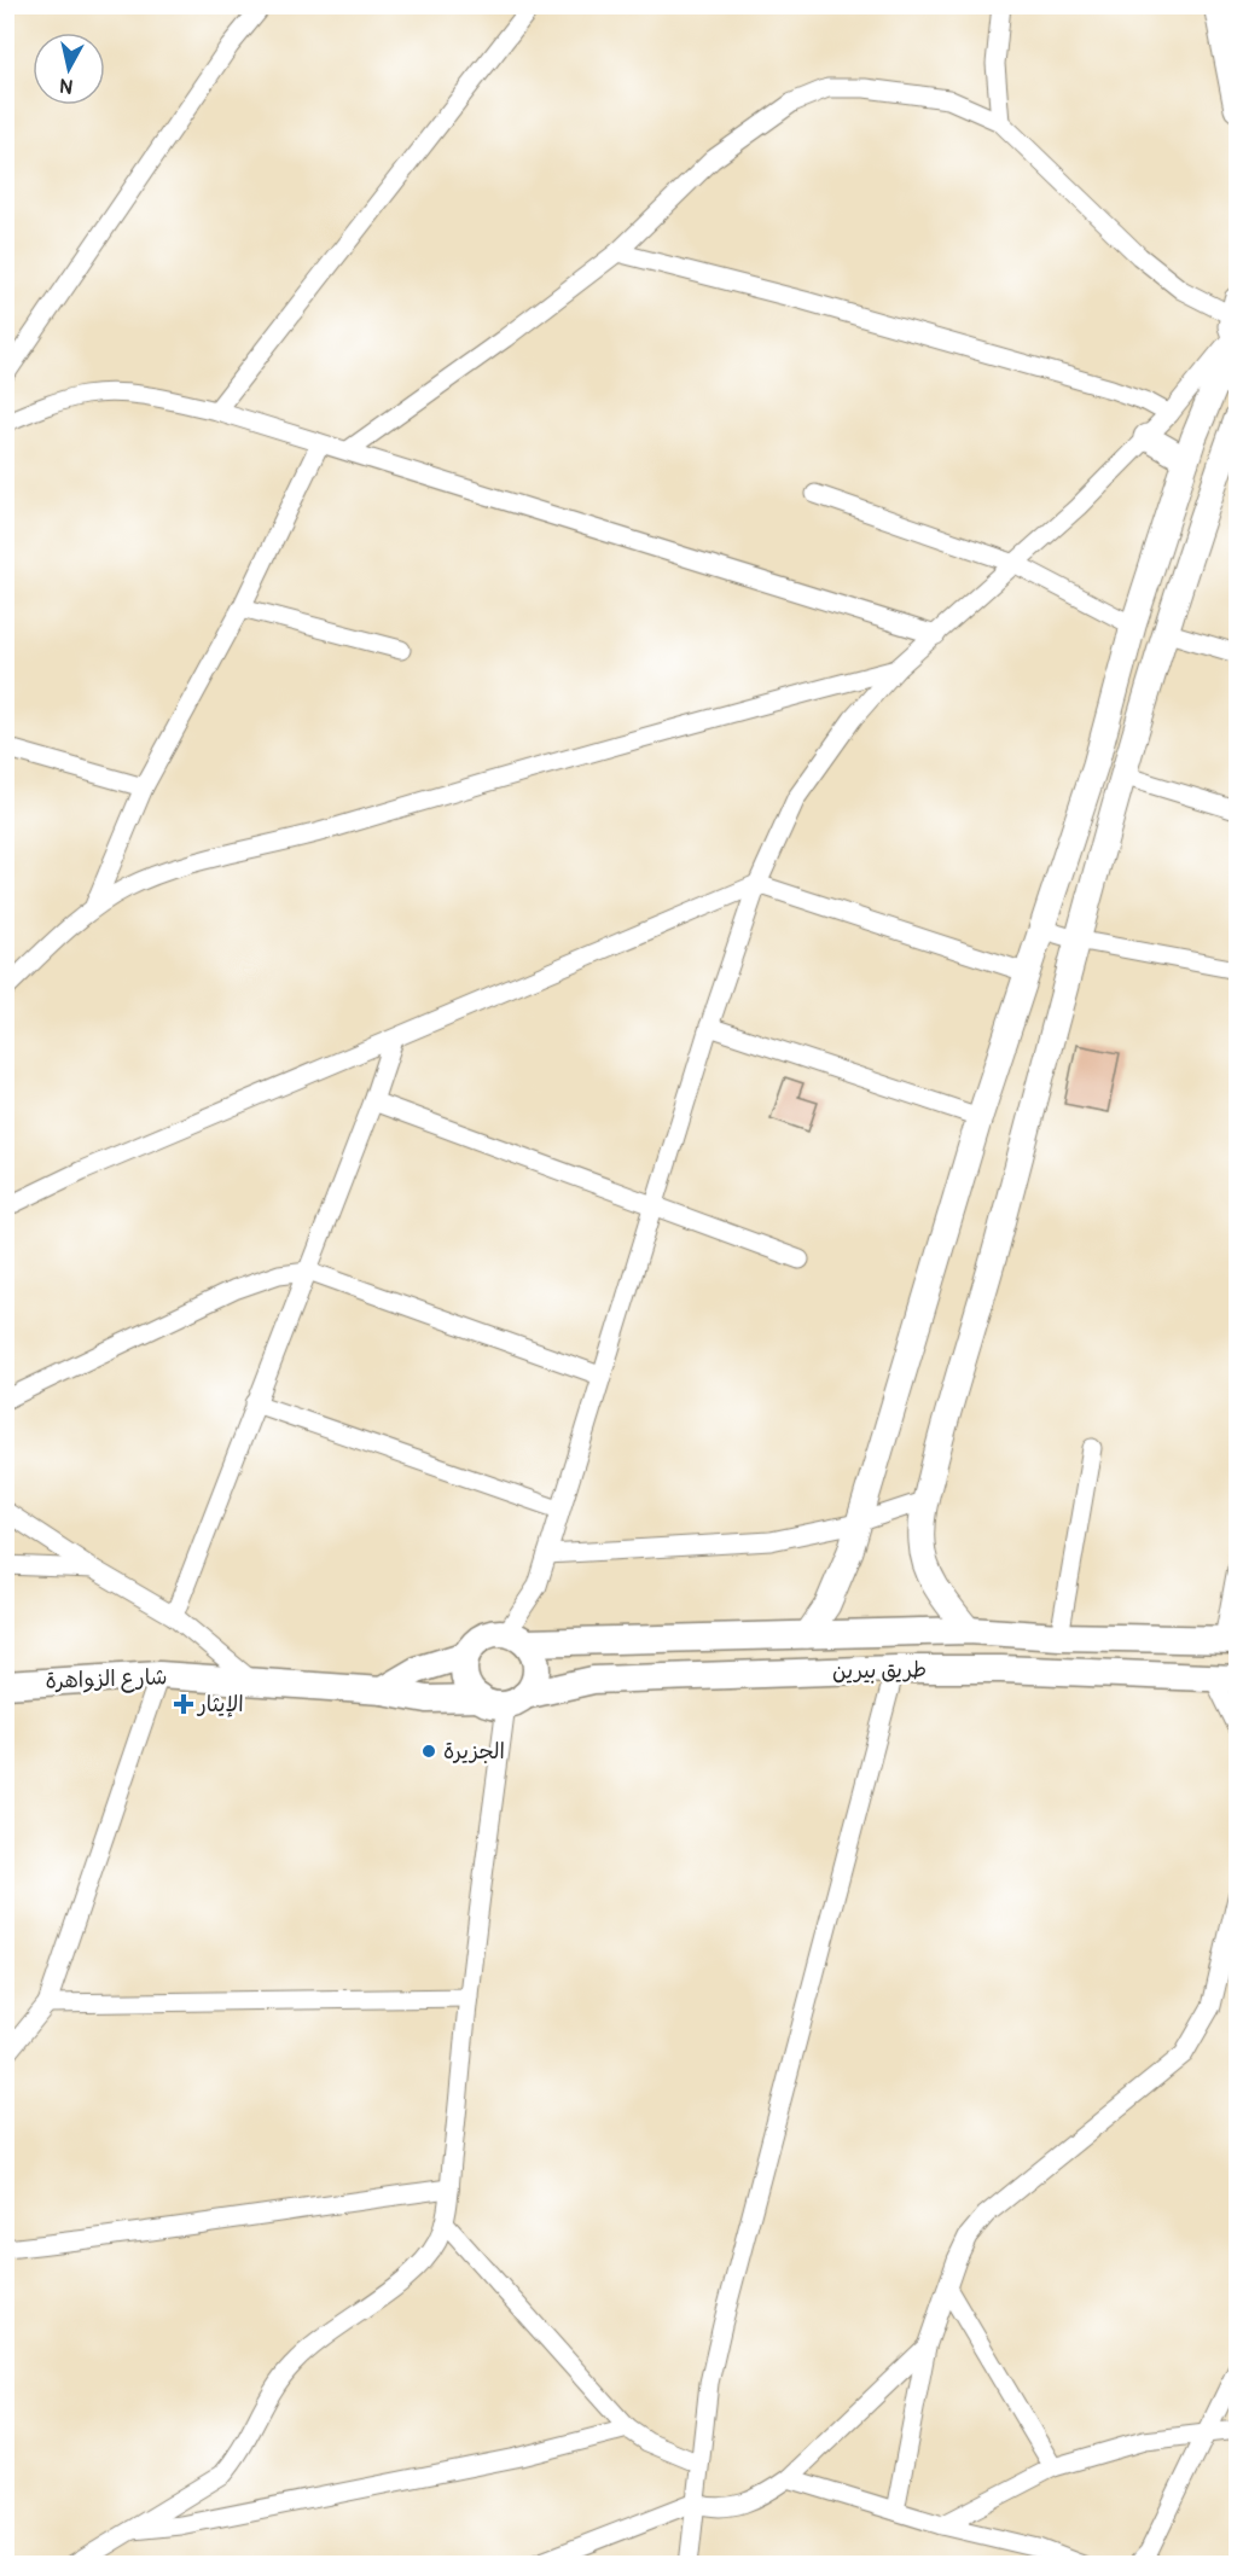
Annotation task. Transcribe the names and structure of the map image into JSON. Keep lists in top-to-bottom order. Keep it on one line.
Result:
{"streets":{"main road":["طريق بيرين","شارع الزواهرة"]},"crossings":[["طريق بيرين","شارع الزواهرة"]],"places":{"health":["الإيثار"],"other":["الجزيرة"]},"north":"bottom"}
